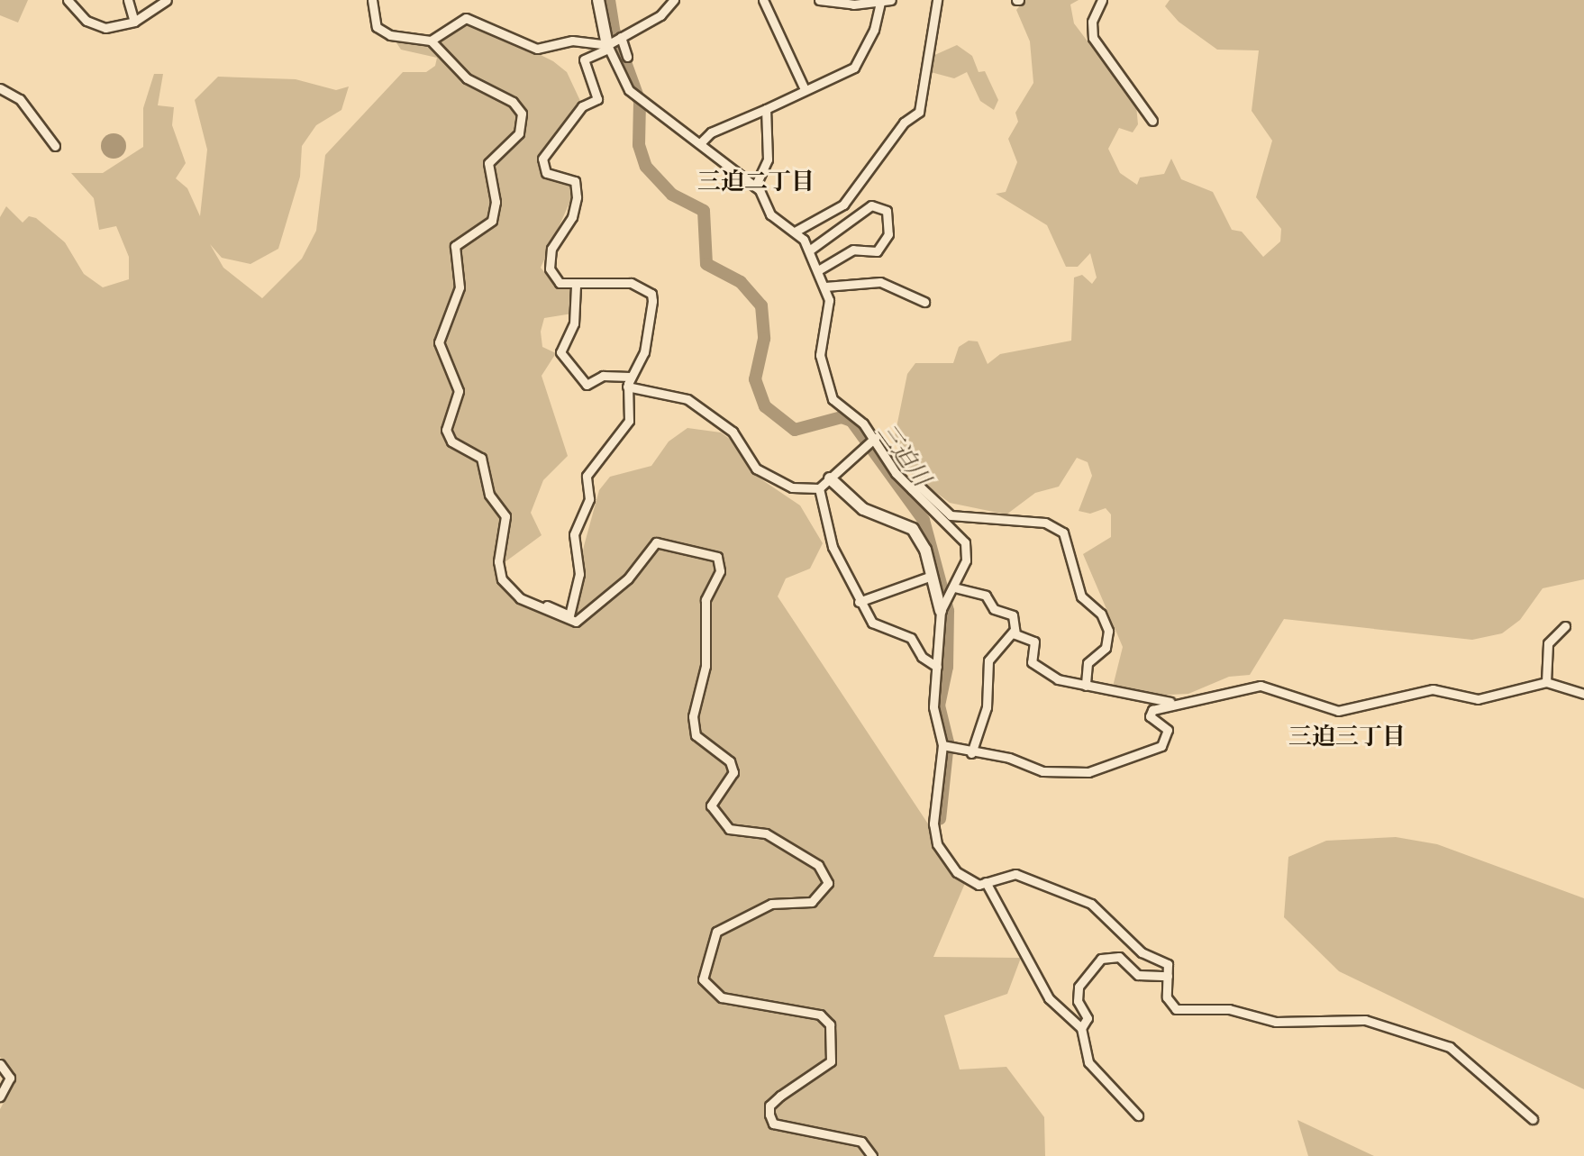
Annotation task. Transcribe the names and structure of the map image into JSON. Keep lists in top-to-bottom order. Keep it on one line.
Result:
{"districts":["三迫二丁目","三迫三丁目"],"water":["三迫川"]}
